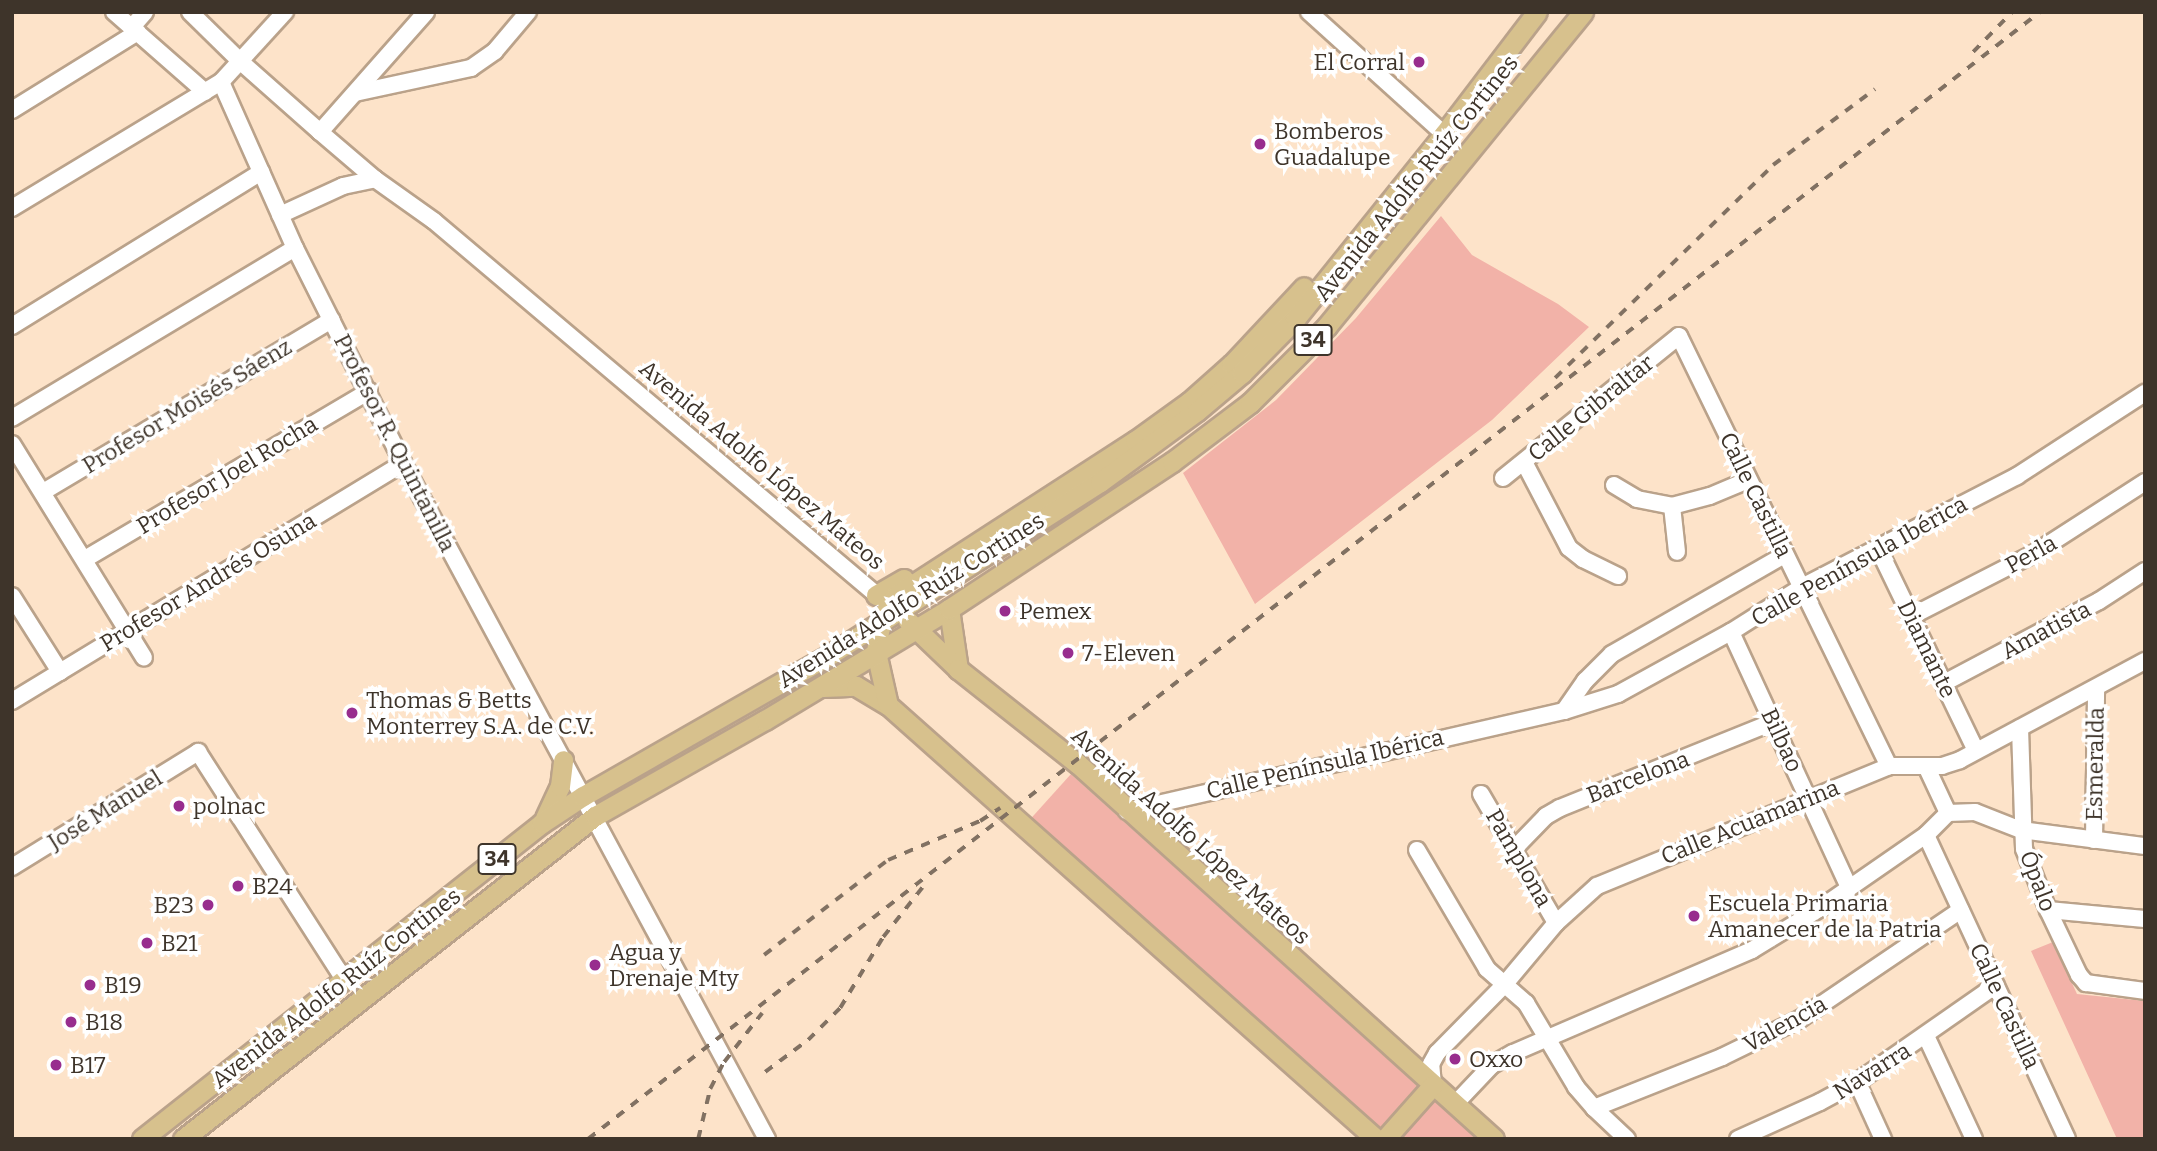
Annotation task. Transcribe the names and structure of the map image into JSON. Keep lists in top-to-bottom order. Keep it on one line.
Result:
{"streets":{"main road":["Avenida Adolfo Ruíz Cortines","34","Avenida Adolfo López Mateos"],"street":["Profesor Moisés Sáenz","Calle Gibraltar","Profesor R. Quintanilla","Profesor Joel Rocha","Calle Castilla","Perla","Calle Península Ibérica","Profesor Andrés Osuna","Amatista","Diamante","Bilbao","Esmeralda","Barcelona","José Manuel","Calle Acuamarina","Pamplona","Ópalo","Valencia","Navarra"]},"crossings":[["Avenida Adolfo Ruíz Cortines","Profesor R. Quintanilla"],["Avenida Adolfo Ruíz Cortines","Avenida Adolfo López Mateos"],["Avenida Adolfo Ruíz Cortines","José Manuel"],["Profesor Moisés Sáenz","Profesor R. Quintanilla"],["Calle Gibraltar","Calle Castilla"],["Profesor R. Quintanilla","Profesor Joel Rocha"],["Profesor R. Quintanilla","Profesor Andrés Osuna"],["Avenida Adolfo López Mateos","Calle Península Ibérica"],["Avenida Adolfo López Mateos","Calle Acuamarina"],["Calle Castilla","Calle Península Ibérica"],["Calle Castilla","Calle Acuamarina"],["Calle Castilla","Valencia"],["Calle Castilla","Navarra"],["Perla","Diamante"],["Calle Península Ibérica","Diamante"],["Calle Península Ibérica","Bilbao"],["Amatista","Diamante"],["Diamante","Calle Acuamarina"],["Bilbao","Barcelona"],["Bilbao","Calle Acuamarina"],["Esmeralda","Calle Acuamarina"],["Barcelona","Pamplona"],["Calle Acuamarina","Pamplona"],["Calle Acuamarina","Ópalo"]],"places":["El Corral","Bomberos Guadalupe","Pemex","7-Eleven","Thomas & Betts Monterrey S.A. de C.V.","polnac","B24","B23","Escuela Primaria Amanecer de la Patria","B21","Agua y Drenaje Mty","B19","B18","Oxxo","B17"]}
